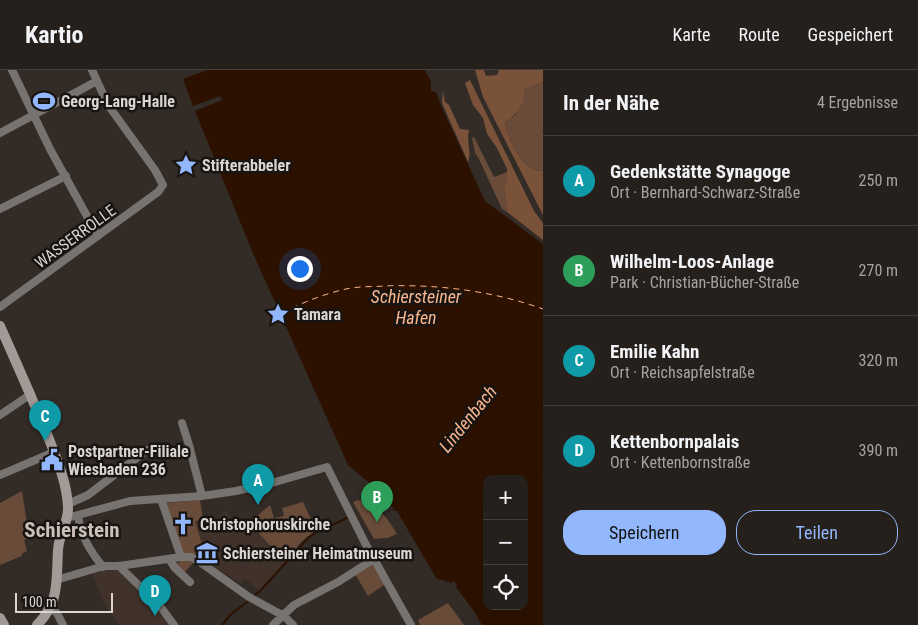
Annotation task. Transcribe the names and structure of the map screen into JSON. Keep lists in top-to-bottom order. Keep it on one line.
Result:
{"streets":{"street":["WASSERROLLE"]},"districts":["Schierstein"],"water":["Schiersteiner Hafen","Lindenbach"],"places":{"sports":["Georg-Lang-Halle"],"place":["Stifterabbeler","Tamara"],"public building":["Postpartner-Filiale Wiesbaden 236"],"church":["Christophoruskirche"],"museum":["Schiersteiner Heimatmuseum"]},"scale_bar":"100 m","page":{"header":"Kartio","nav":["Karte","Route","Gespeichert"],"heading":["In der Nähe","4 Ergebnisse"],"list":[{"mark":"A","name":"Gedenkstätte Synagoge","note":"Ort · Bernhard-Schwarz-Straße","value":"250 m"},{"mark":"B","name":"Wilhelm-Loos-Anlage","note":"Park · Christian-Bücher-Straße","value":"270 m"},{"mark":"C","name":"Emilie Kahn","note":"Ort · Reichsapfelstraße","value":"320 m"},{"mark":"D","name":"Kettenbornpalais","note":"Ort · Kettenbornstraße","value":"390 m"}],"pins":["C","A","B","D"],"map_buttons":["+","−"],"buttons":["Speichern","Teilen"],"scale":"100 m"}}
